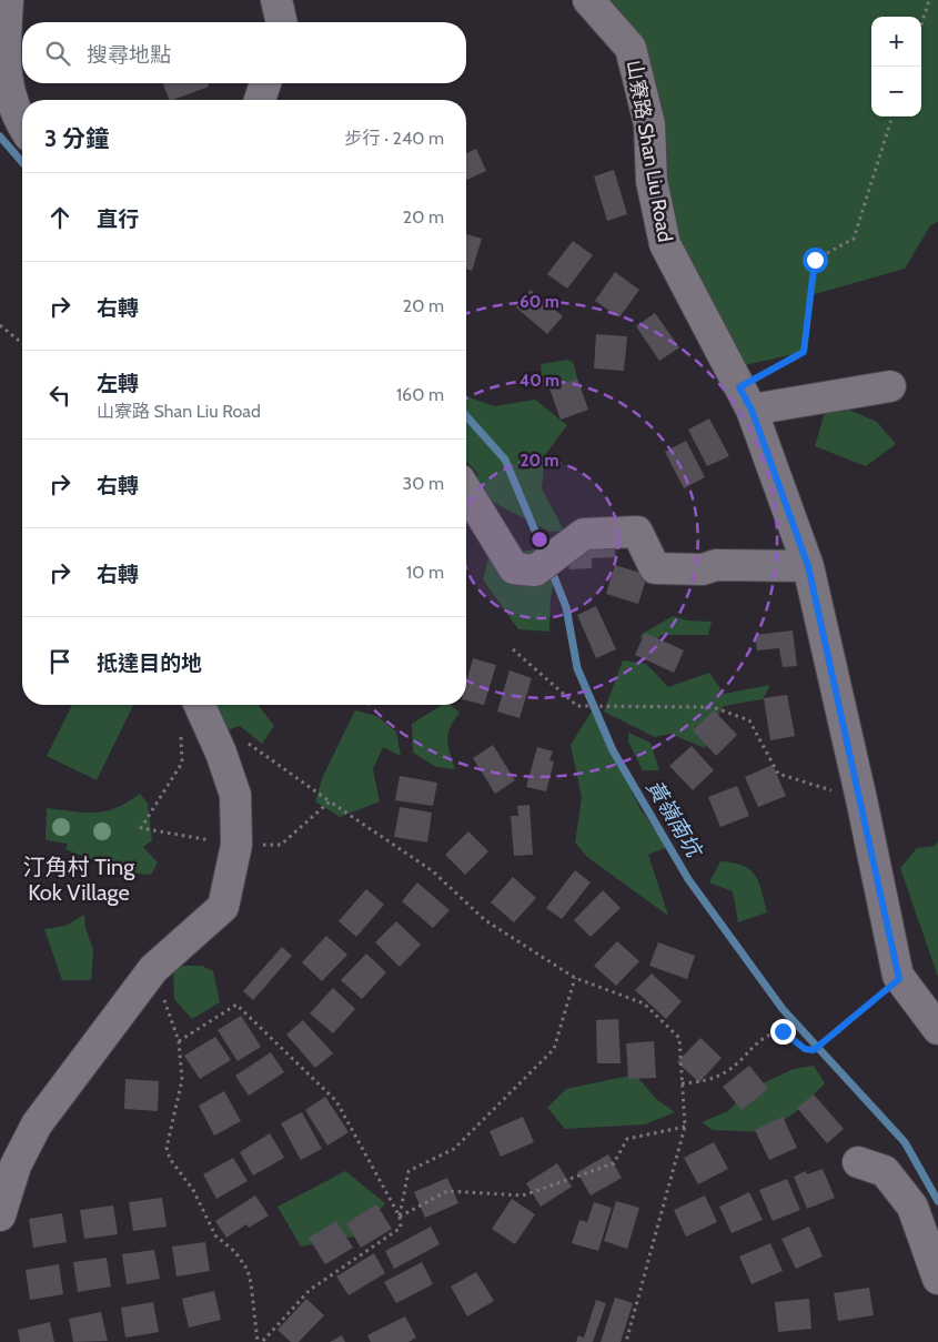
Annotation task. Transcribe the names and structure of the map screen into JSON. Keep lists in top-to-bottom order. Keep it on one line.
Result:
{"streets":{"street":["山寮路 Shan Liu Road"]},"districts":["汀角村 Ting Kok Village"],"water":["黃嶺南坑"],"page":{"map_buttons":["+","−"],"search":"搜尋地點","heading":["3 分鐘","步行 · 240 m"],"list":[["直行","20 m"],["右轉","20 m"],["左轉","山寮路 Shan Liu Road","160 m"],["右轉","30 m"],["右轉","10 m"],"抵達目的地"]},"rings":["60 m","40 m","20 m"]}
